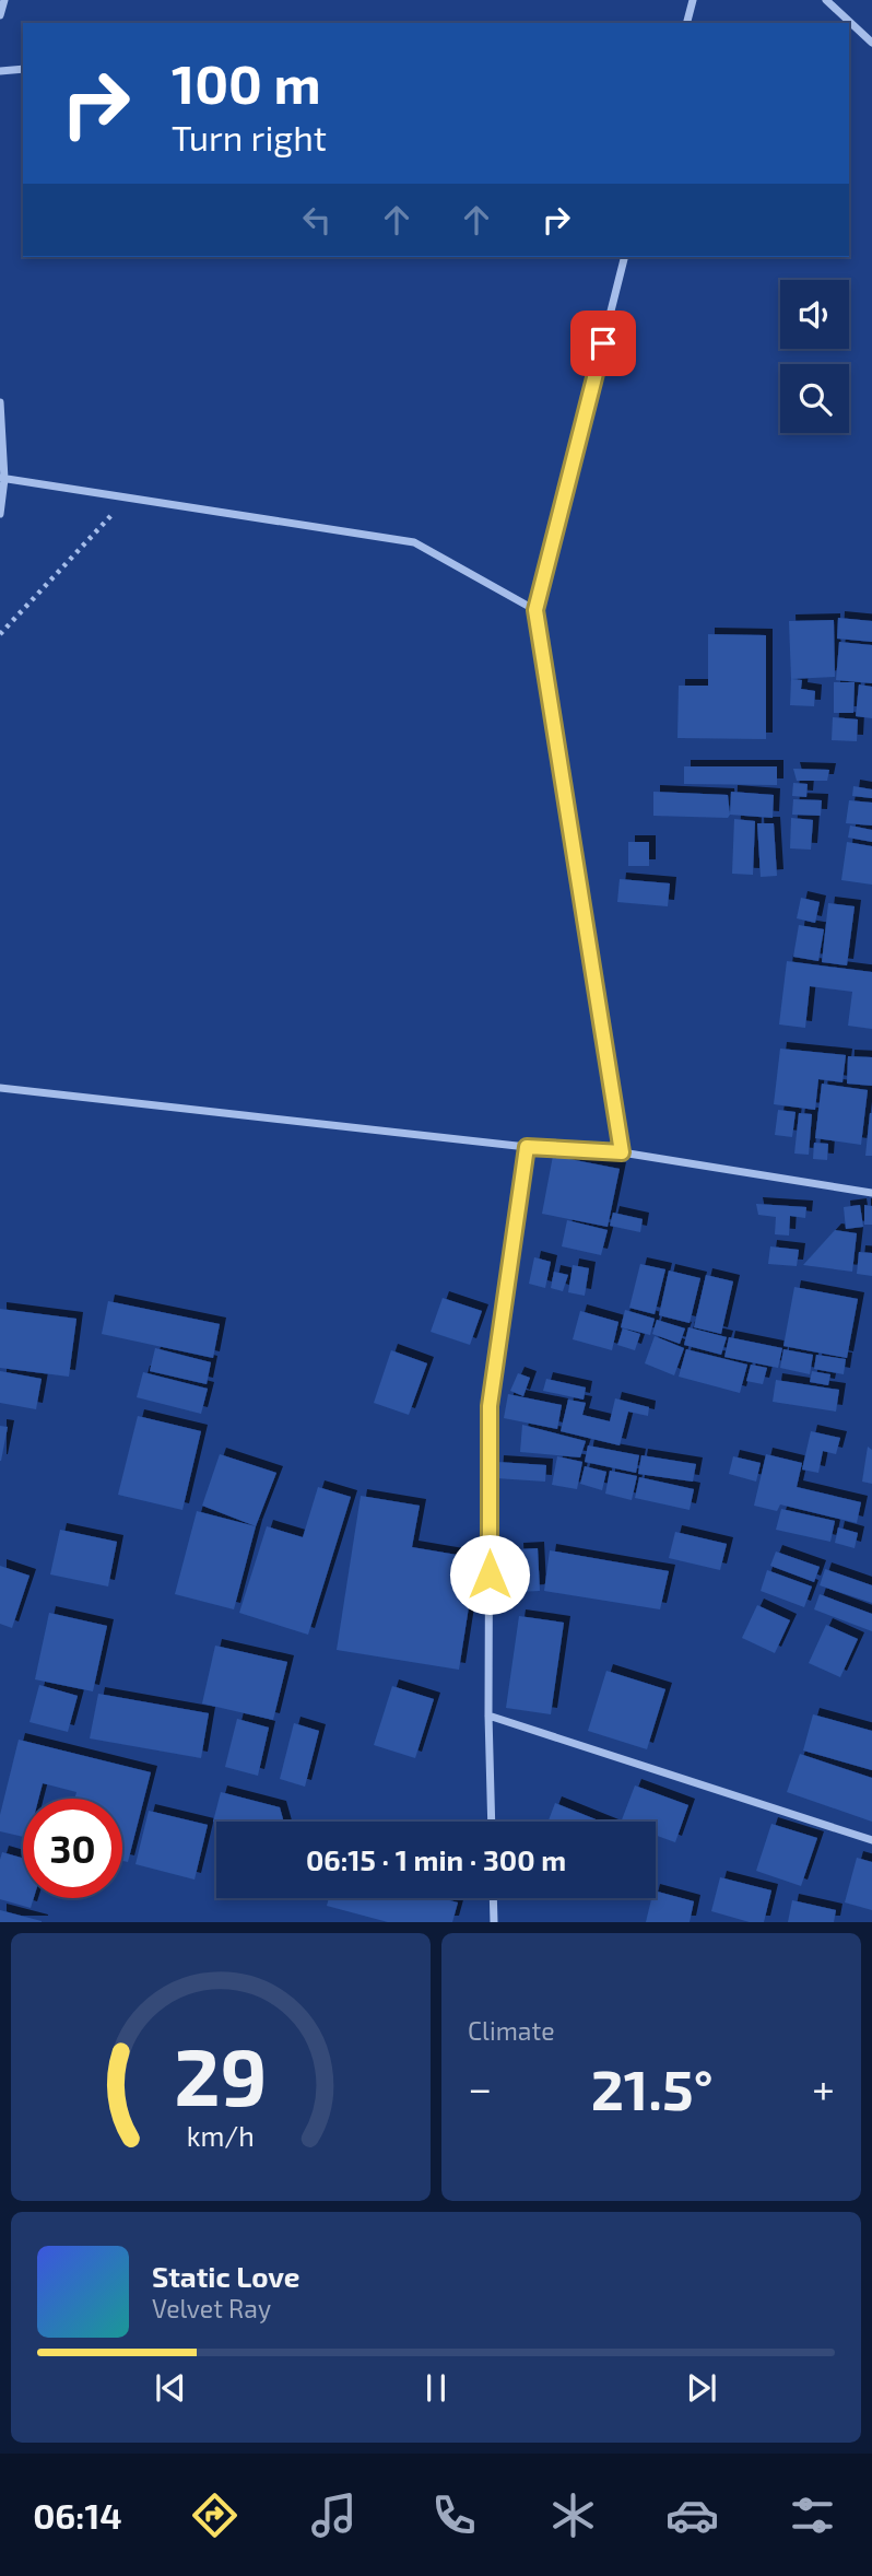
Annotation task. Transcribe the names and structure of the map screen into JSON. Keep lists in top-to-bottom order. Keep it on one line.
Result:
{"page":{"turn":["100 m","Turn right"],"limit":"30","trip":"06:15 · 1 min · 300 m","tile":"Climate","heat":["−","21.5°","+"],"song":["Static Love","Velvet Ray"],"tabs":"06:14","gauge":["29","km/h"]}}
